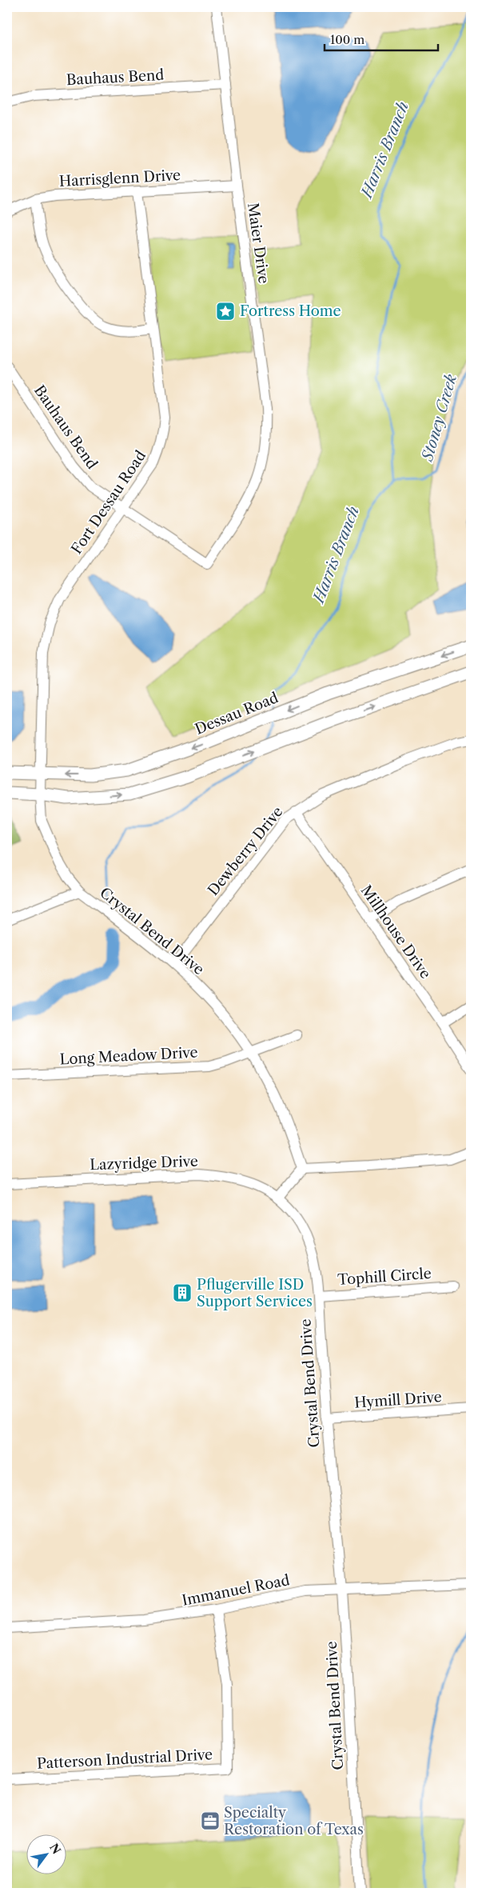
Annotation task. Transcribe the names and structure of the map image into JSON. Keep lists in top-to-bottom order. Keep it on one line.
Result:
{"streets":{"main road":["Dessau Road"],"street":["Bauhaus Bend","Harrisglenn Drive","Maier Drive","Fort Dessau Road","Dewberry Drive","Crystal Bend Drive","Millhouse Drive","Long Meadow Drive","Lazyridge Drive","Tophill Circle","Hymill Drive","Immanuel Road","Patterson Industrial Drive"]},"crossings":[["Bauhaus Bend","Maier Drive"],["Bauhaus Bend","Fort Dessau Road"],["Harrisglenn Drive","Maier Drive"],["Harrisglenn Drive","Fort Dessau Road"],["Fort Dessau Road","Dessau Road"],["Fort Dessau Road","Crystal Bend Drive"],["Dewberry Drive","Crystal Bend Drive"],["Dewberry Drive","Millhouse Drive"],["Crystal Bend Drive","Long Meadow Drive"],["Crystal Bend Drive","Lazyridge Drive"],["Crystal Bend Drive","Tophill Circle"],["Crystal Bend Drive","Hymill Drive"],["Crystal Bend Drive","Immanuel Road"],["Immanuel Road","Patterson Industrial Drive"]],"water":["Harris Branch","Stoney Creek"],"places":{"place":["Fortress Home"],"building":["Pflugerville ISD Support Services"],"office":["Specialty Restoration of Texas"]},"scale_bar":"100 m","north":"top right"}
